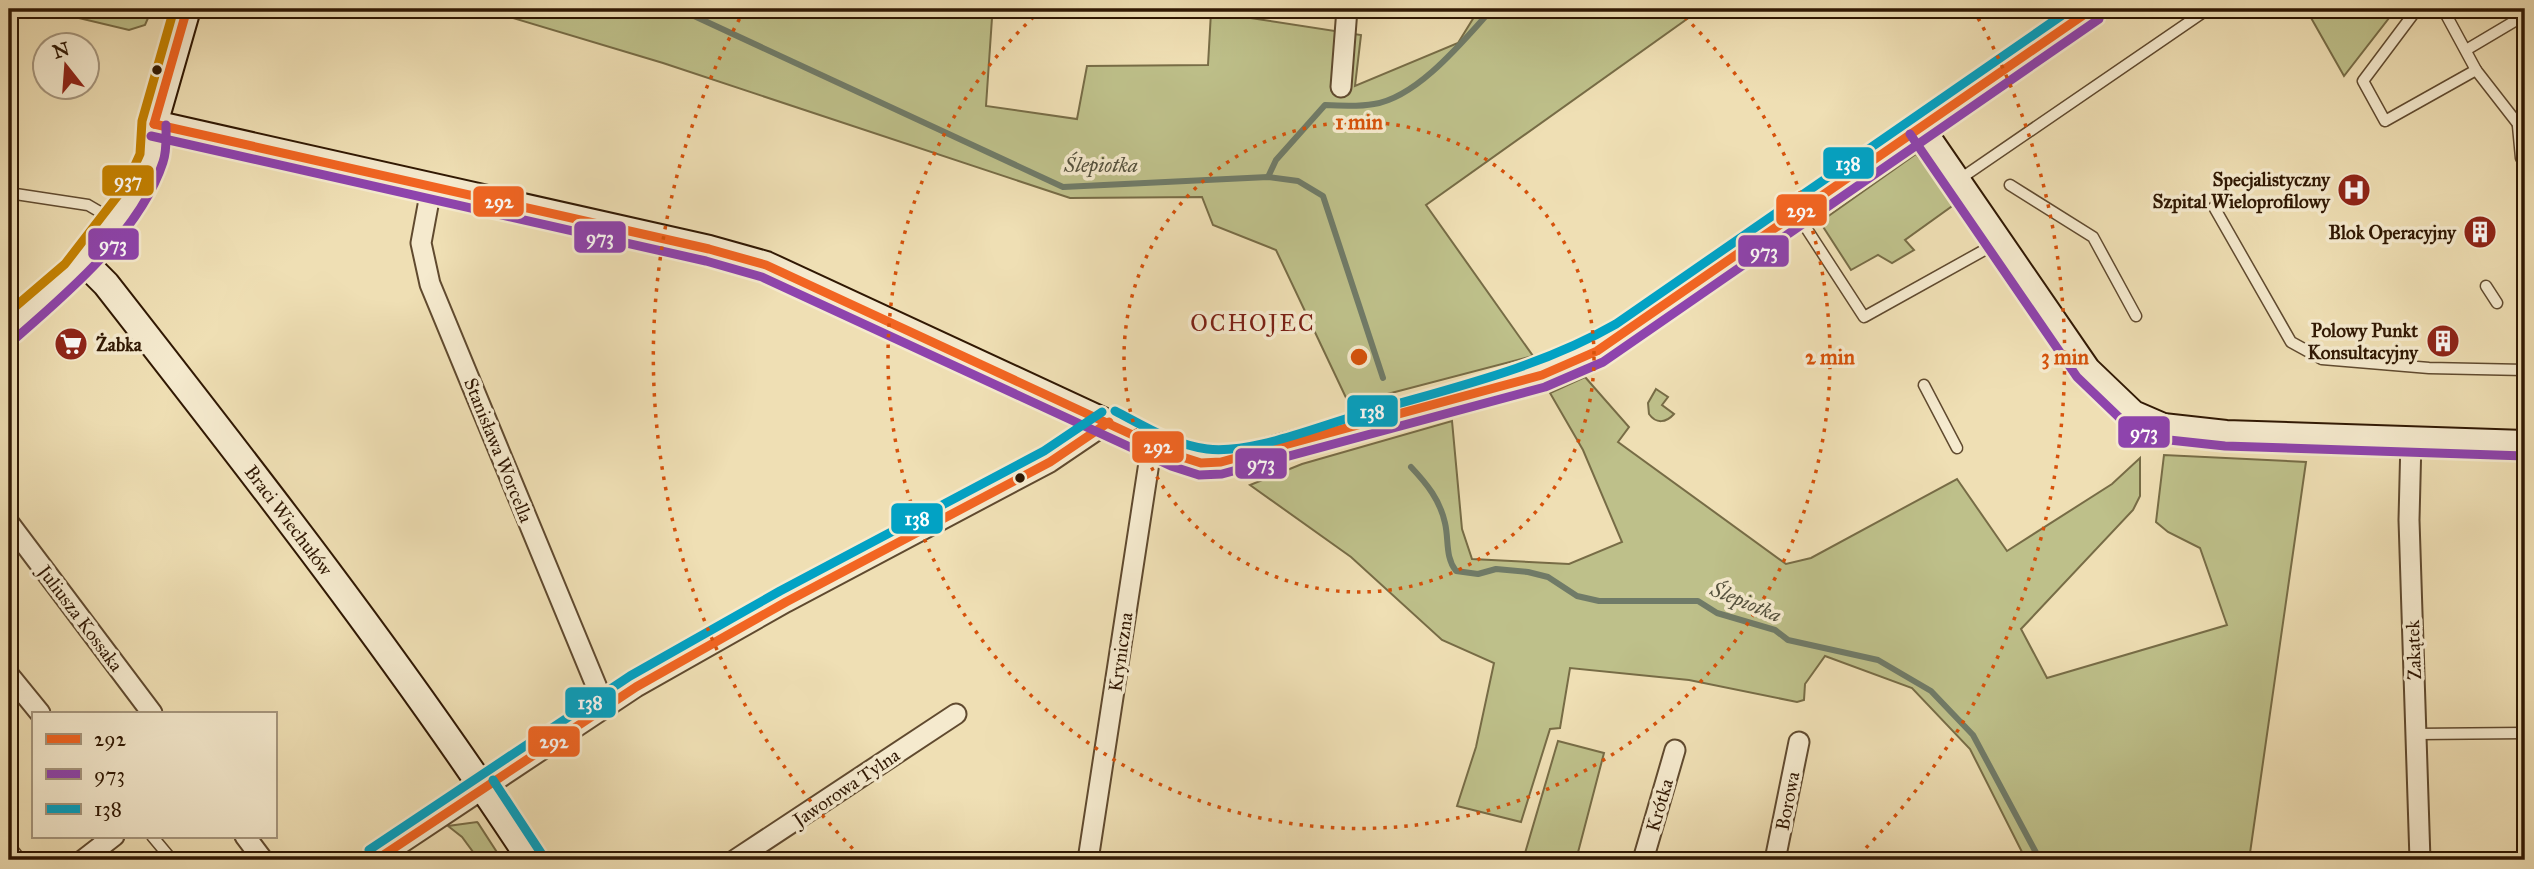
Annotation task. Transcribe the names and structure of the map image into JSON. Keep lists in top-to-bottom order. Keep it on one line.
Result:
{"streets":{"street":["Stanisława Worcella","Braci Wiechułów","Juliusza Kossaka","Zakątek","Kryniczna","Jaworowa Tylna","Borowa","Krótka"]},"districts":["OCHOJEC"],"water":["Ślepiotka"],"places":{"hospital":["Specjalistyczny Szpital Wieloprofilowy"],"building":["Blok Operacyjny","Polowy Punkt Konsultacyjny"],"supermarket":["Żabka"]},"lines":["transit line 292","transit line 138","transit line 937","transit line 973"],"legend":["292","973","138"],"north":"top","rings":["1 min","2 min","3 min"]}
